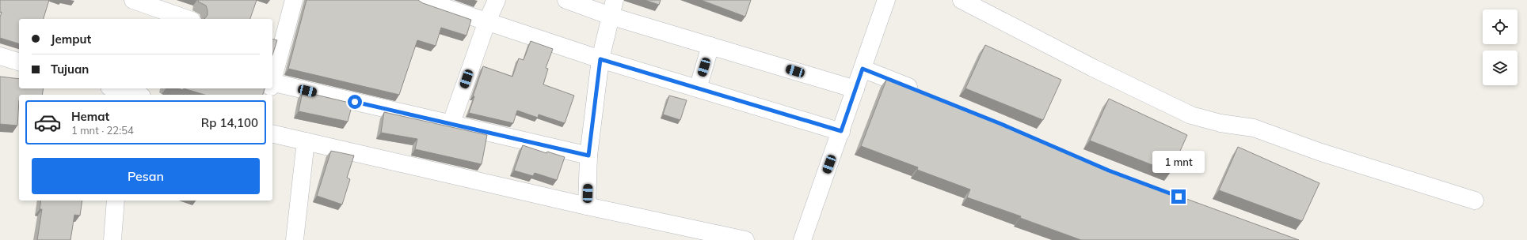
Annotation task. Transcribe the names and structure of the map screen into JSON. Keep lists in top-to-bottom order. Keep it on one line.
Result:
{"page":{"banner":["Jemput","Tujuan"],"list":[{"name":"Hemat","note":"1 mnt · 22:54","value":"Rp 14,100"}],"bubble":"1 mnt","buttons":"Pesan"}}
